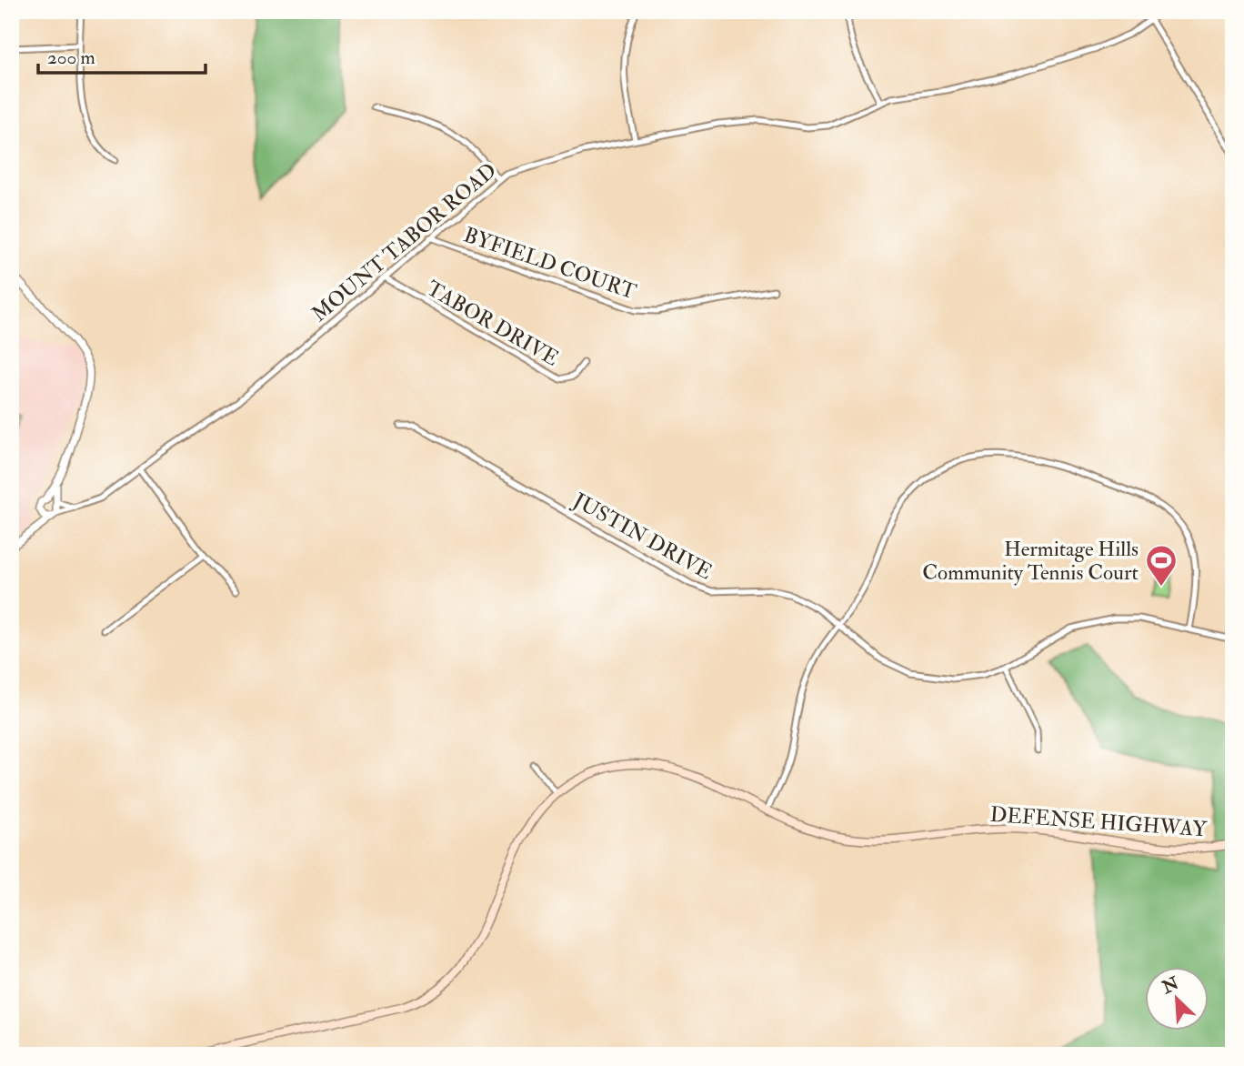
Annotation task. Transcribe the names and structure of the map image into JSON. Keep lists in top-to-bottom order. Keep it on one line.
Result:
{"streets":{"main road":["DEFENSE HIGHWAY"],"street":["MOUNT TABOR ROAD","BYFIELD COURT","TABOR DRIVE","JUSTIN DRIVE"]},"crossings":[["MOUNT TABOR ROAD","BYFIELD COURT"],["MOUNT TABOR ROAD","TABOR DRIVE"]],"places":{"sports":["Hermitage Hills Community Tennis Court"]},"scale_bar":"200 m","north":"top left"}
